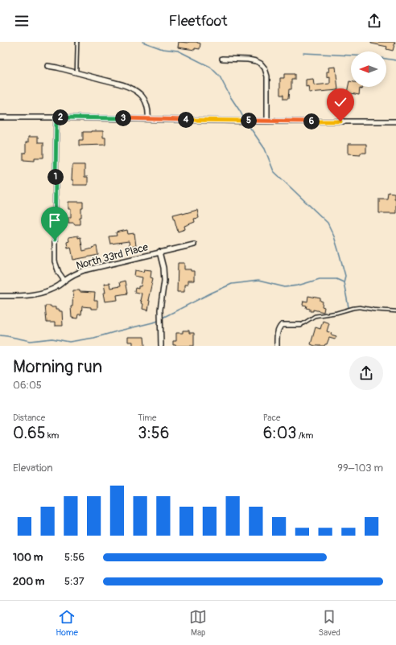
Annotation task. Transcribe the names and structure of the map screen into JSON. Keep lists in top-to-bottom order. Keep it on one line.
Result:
{"streets":{"street":["North 33rd Place"]},"north":"left","page":{"header":"Fleetfoot","pins":["2","3","4","5","6","1"],"heading":["Morning run","06:05"],"stats":[["Distance","0.65 km"],["Time","3:56"],["Pace","6:03 /km"]],"chart":["Elevation","99–103 m"],"list":[{"name":"100 m","note":"5:56"},{"name":"200 m","note":"5:37"}],"tabs":["Home","Map","Saved"]}}
